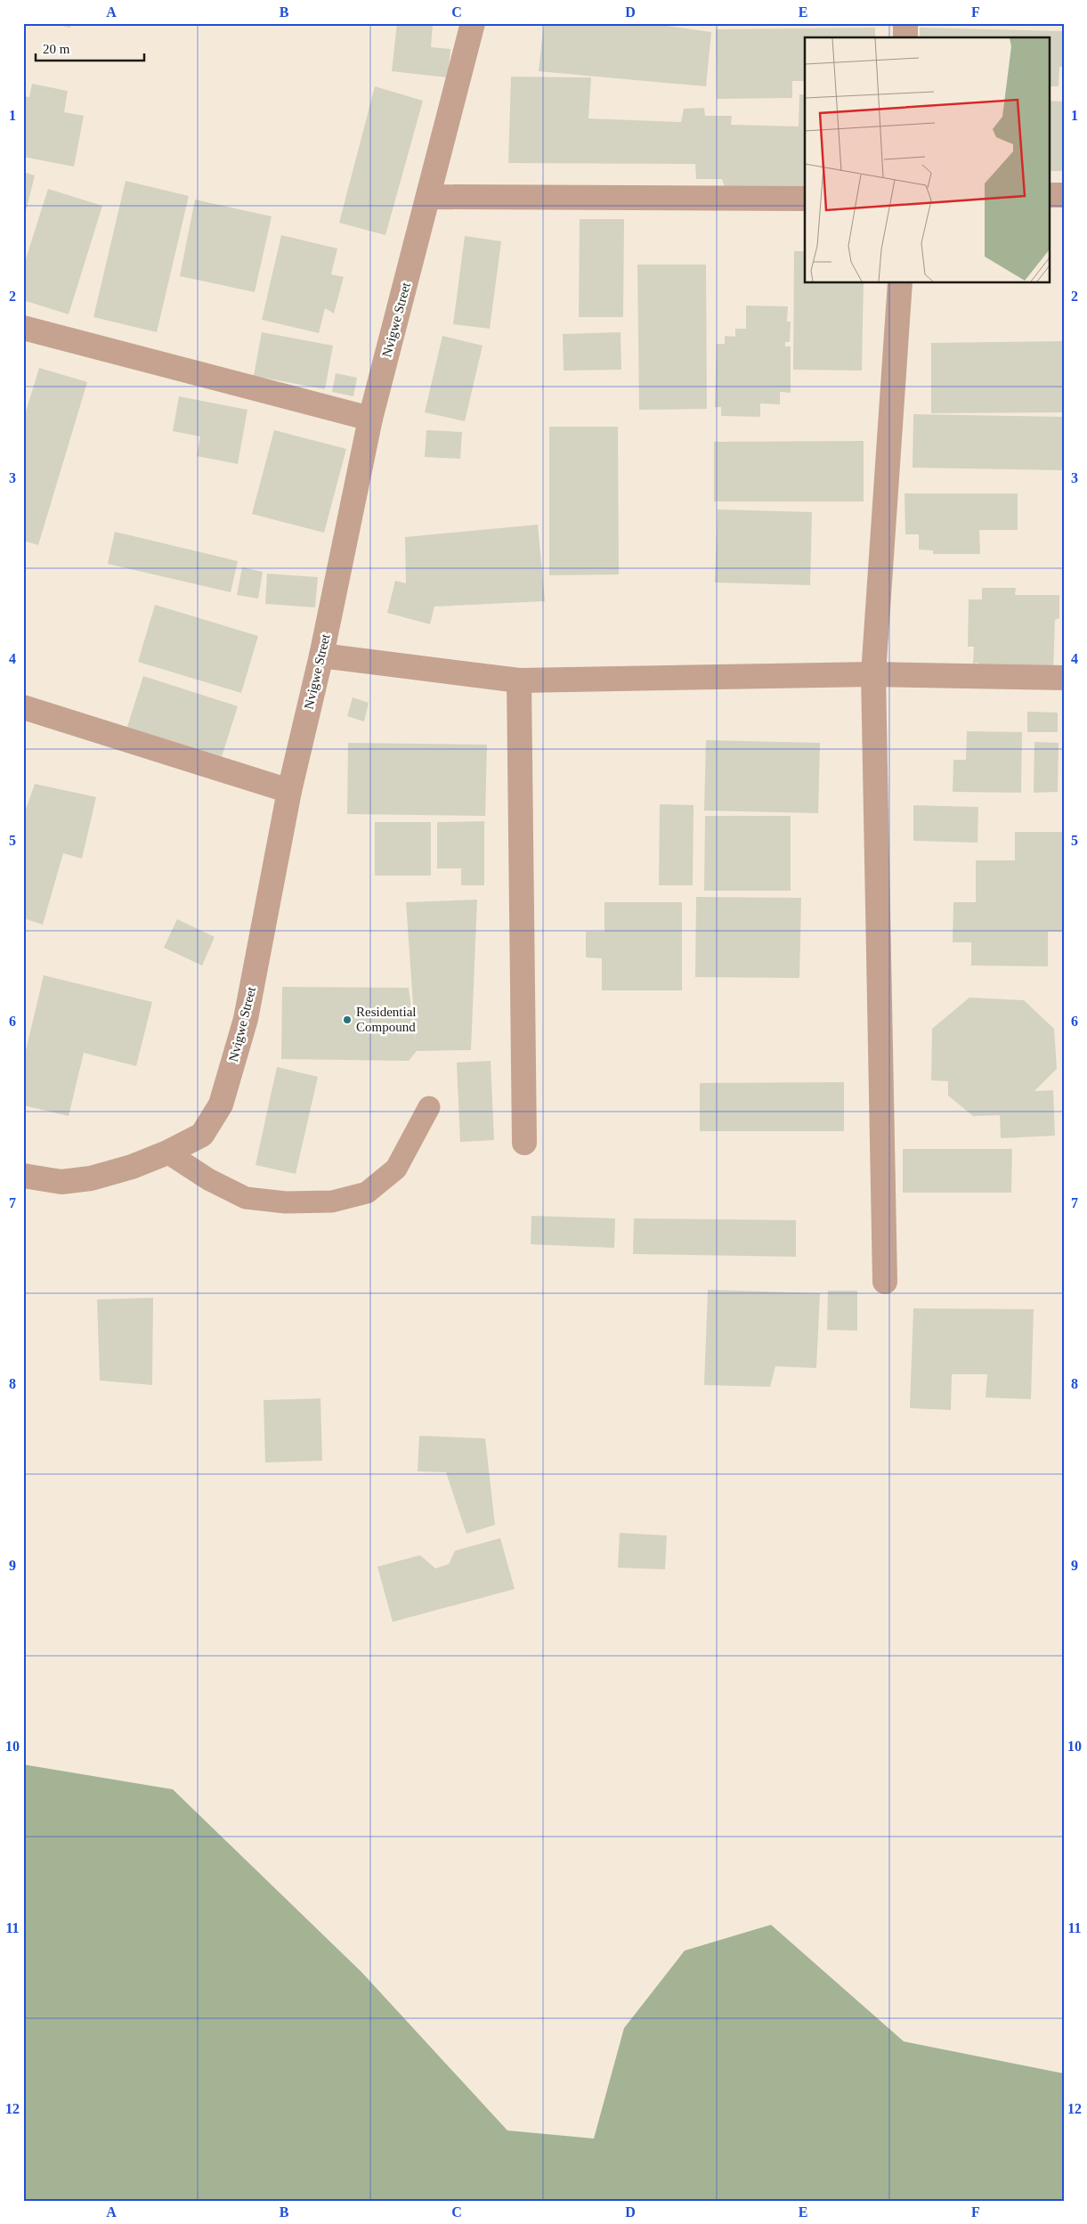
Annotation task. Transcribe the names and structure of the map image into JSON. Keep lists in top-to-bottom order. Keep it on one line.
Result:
{"streets":{"street":["Nvigwe Street"]},"places":["Residential Compound"],"scale_bar":"20 m","grid":{"columns":["A","B","C","D","E","F"],"rows":["1","2","3","4","5","6","7","8","9","10","11","12"]}}
